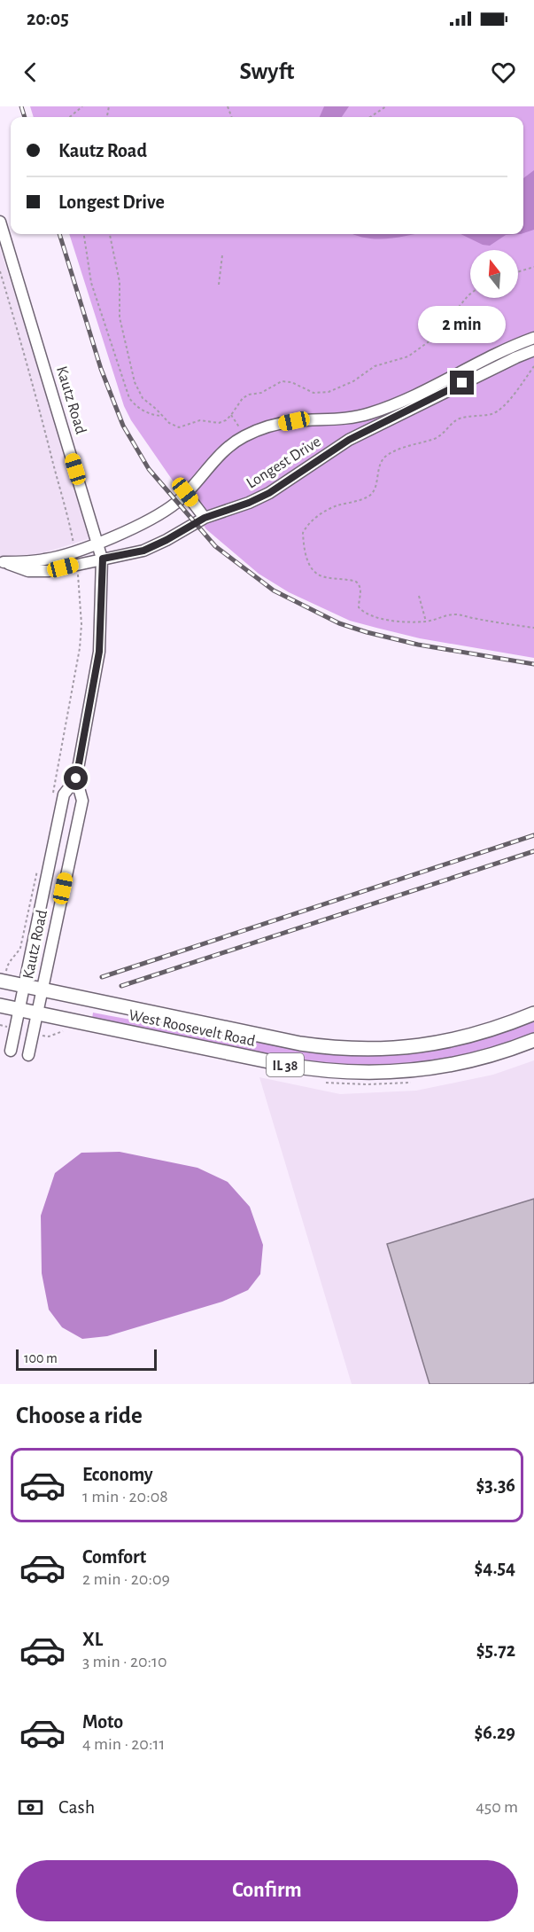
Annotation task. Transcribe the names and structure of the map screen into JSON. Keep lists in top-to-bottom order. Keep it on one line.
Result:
{"streets":{"main road":["West Roosevelt Road","IL 38"],"street":["Kautz Road","Longest Drive"]},"crossings":[["Kautz Road","Longest Drive"],["Kautz Road","West Roosevelt Road"],["Kautz Road","IL 38"],["West Roosevelt Road","IL 38"]],"scale_bar":"100 m","north":"top","page":{"status":"20:05","header":"Swyft","banner":["Kautz Road","Longest Drive"],"bubble":"2 min","scale":"100 m","heading":"Choose a ride","list":[{"name":"Economy","note":"1 min · 20:08","value":"$3.36"},{"name":"Comfort","note":"2 min · 20:09","value":"$4.54"},{"name":"XL","note":"3 min · 20:10","value":"$5.72"},{"name":"Moto","note":"4 min · 20:11","value":"$6.29"}],"pay":["Cash","450 m"],"buttons":"Confirm"}}
